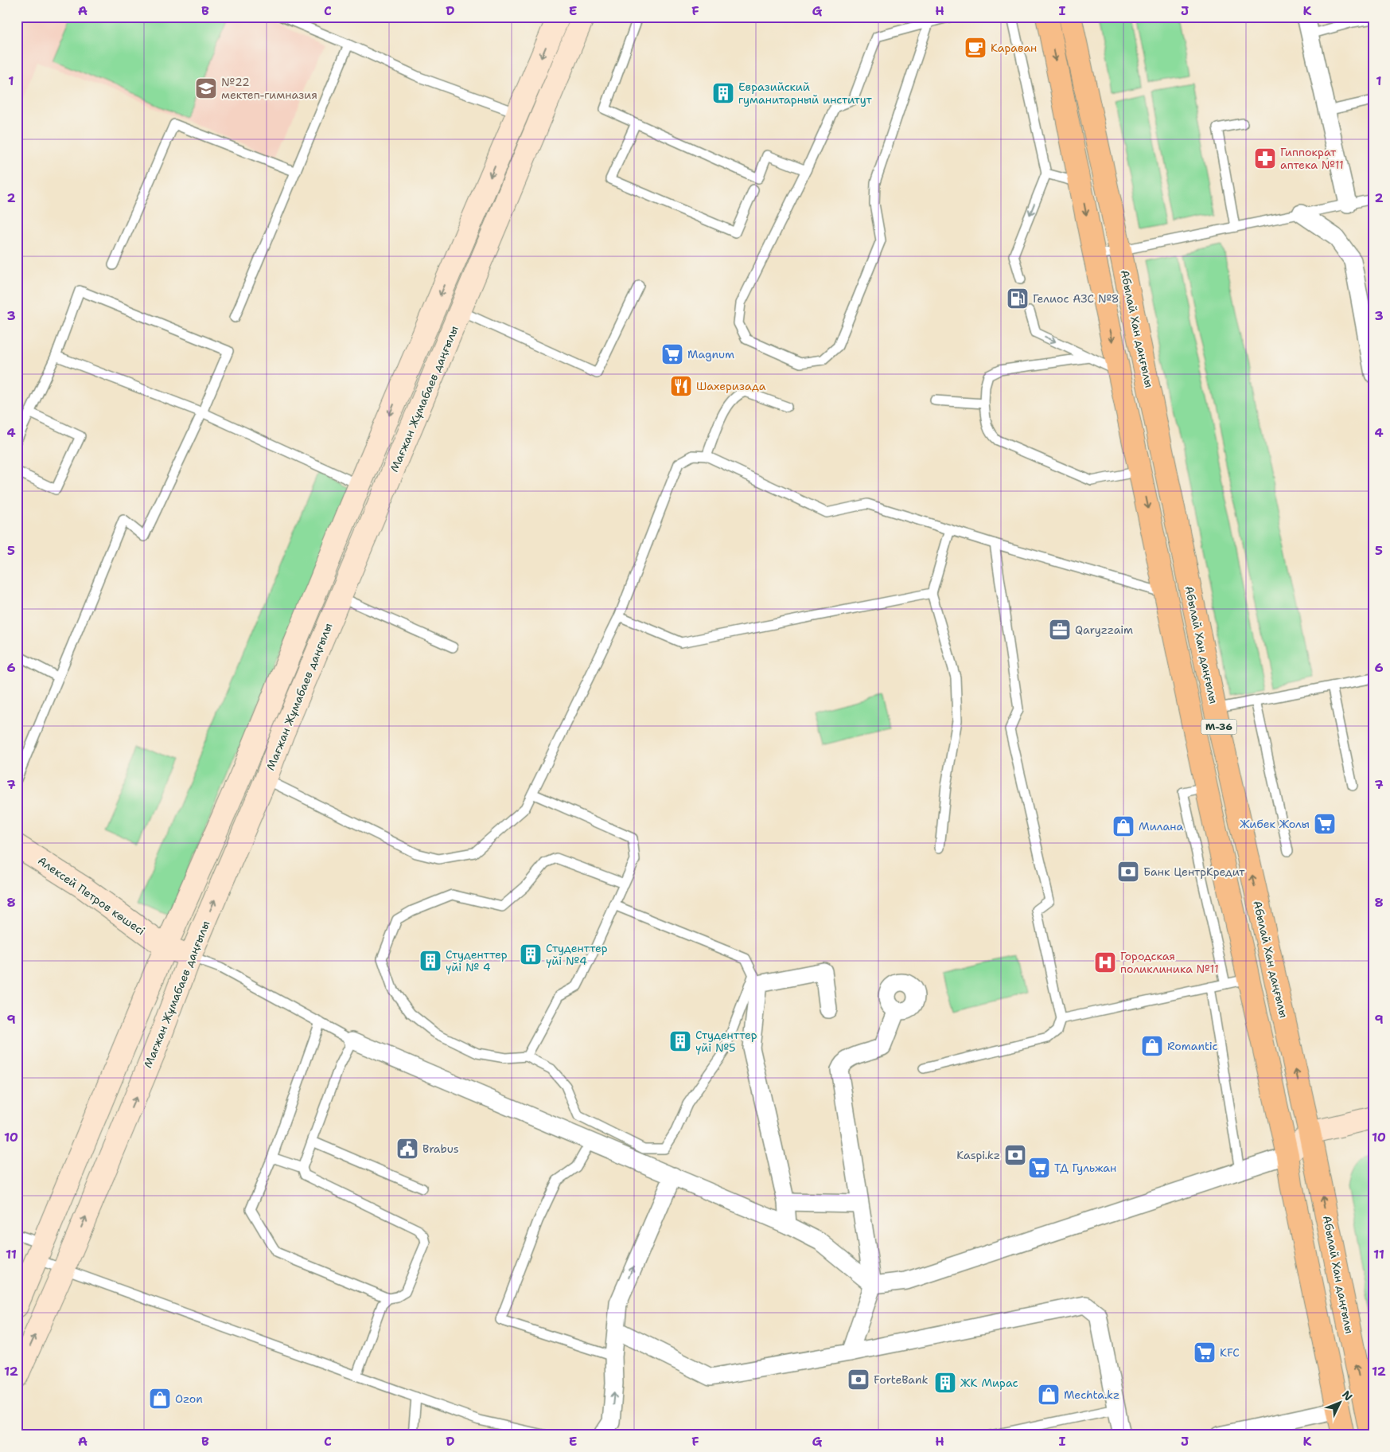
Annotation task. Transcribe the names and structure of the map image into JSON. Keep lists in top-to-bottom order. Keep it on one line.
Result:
{"streets":{"main road":["Абылай Хан даңғылы","Мағжан Жұмабаев даңғылы","M-36","Алексей Петров көшесі"]},"crossings":[["Мағжан Жұмабаев даңғылы","Алексей Петров көшесі"]],"places":{"cafe":["Караван"],"school or university":["№22 мектеп-гимназия"],"building":["Евразийский гуманитарный институт","Студенттер үйі №4","Студенттер үйі № 4","Студенттер үйі №5","ЖК Мирас"],"pharmacy":["Гиппократ аптека №11"],"fuel station":["Гелиос АЗС №8"],"supermarket":["Magnum","Жибек Жолы","ТД Гульжан","KFC"],"restaurant":["Шахеризада"],"office":["Qaryzzaim"],"shop":["Милана","Romantic","Mechta.kz","Ozon"],"bank":["Банк ЦентрКредит","Kaspi.kz","ForteBank"],"hospital":["Городская поликлиника №11"],"public building":["Brabus"]},"north":"top right","grid":{"columns":["A","B","C","D","E","F","G","H","I","J","K"],"rows":["1","2","3","4","5","6","7","8","9","10","11","12"]}}
